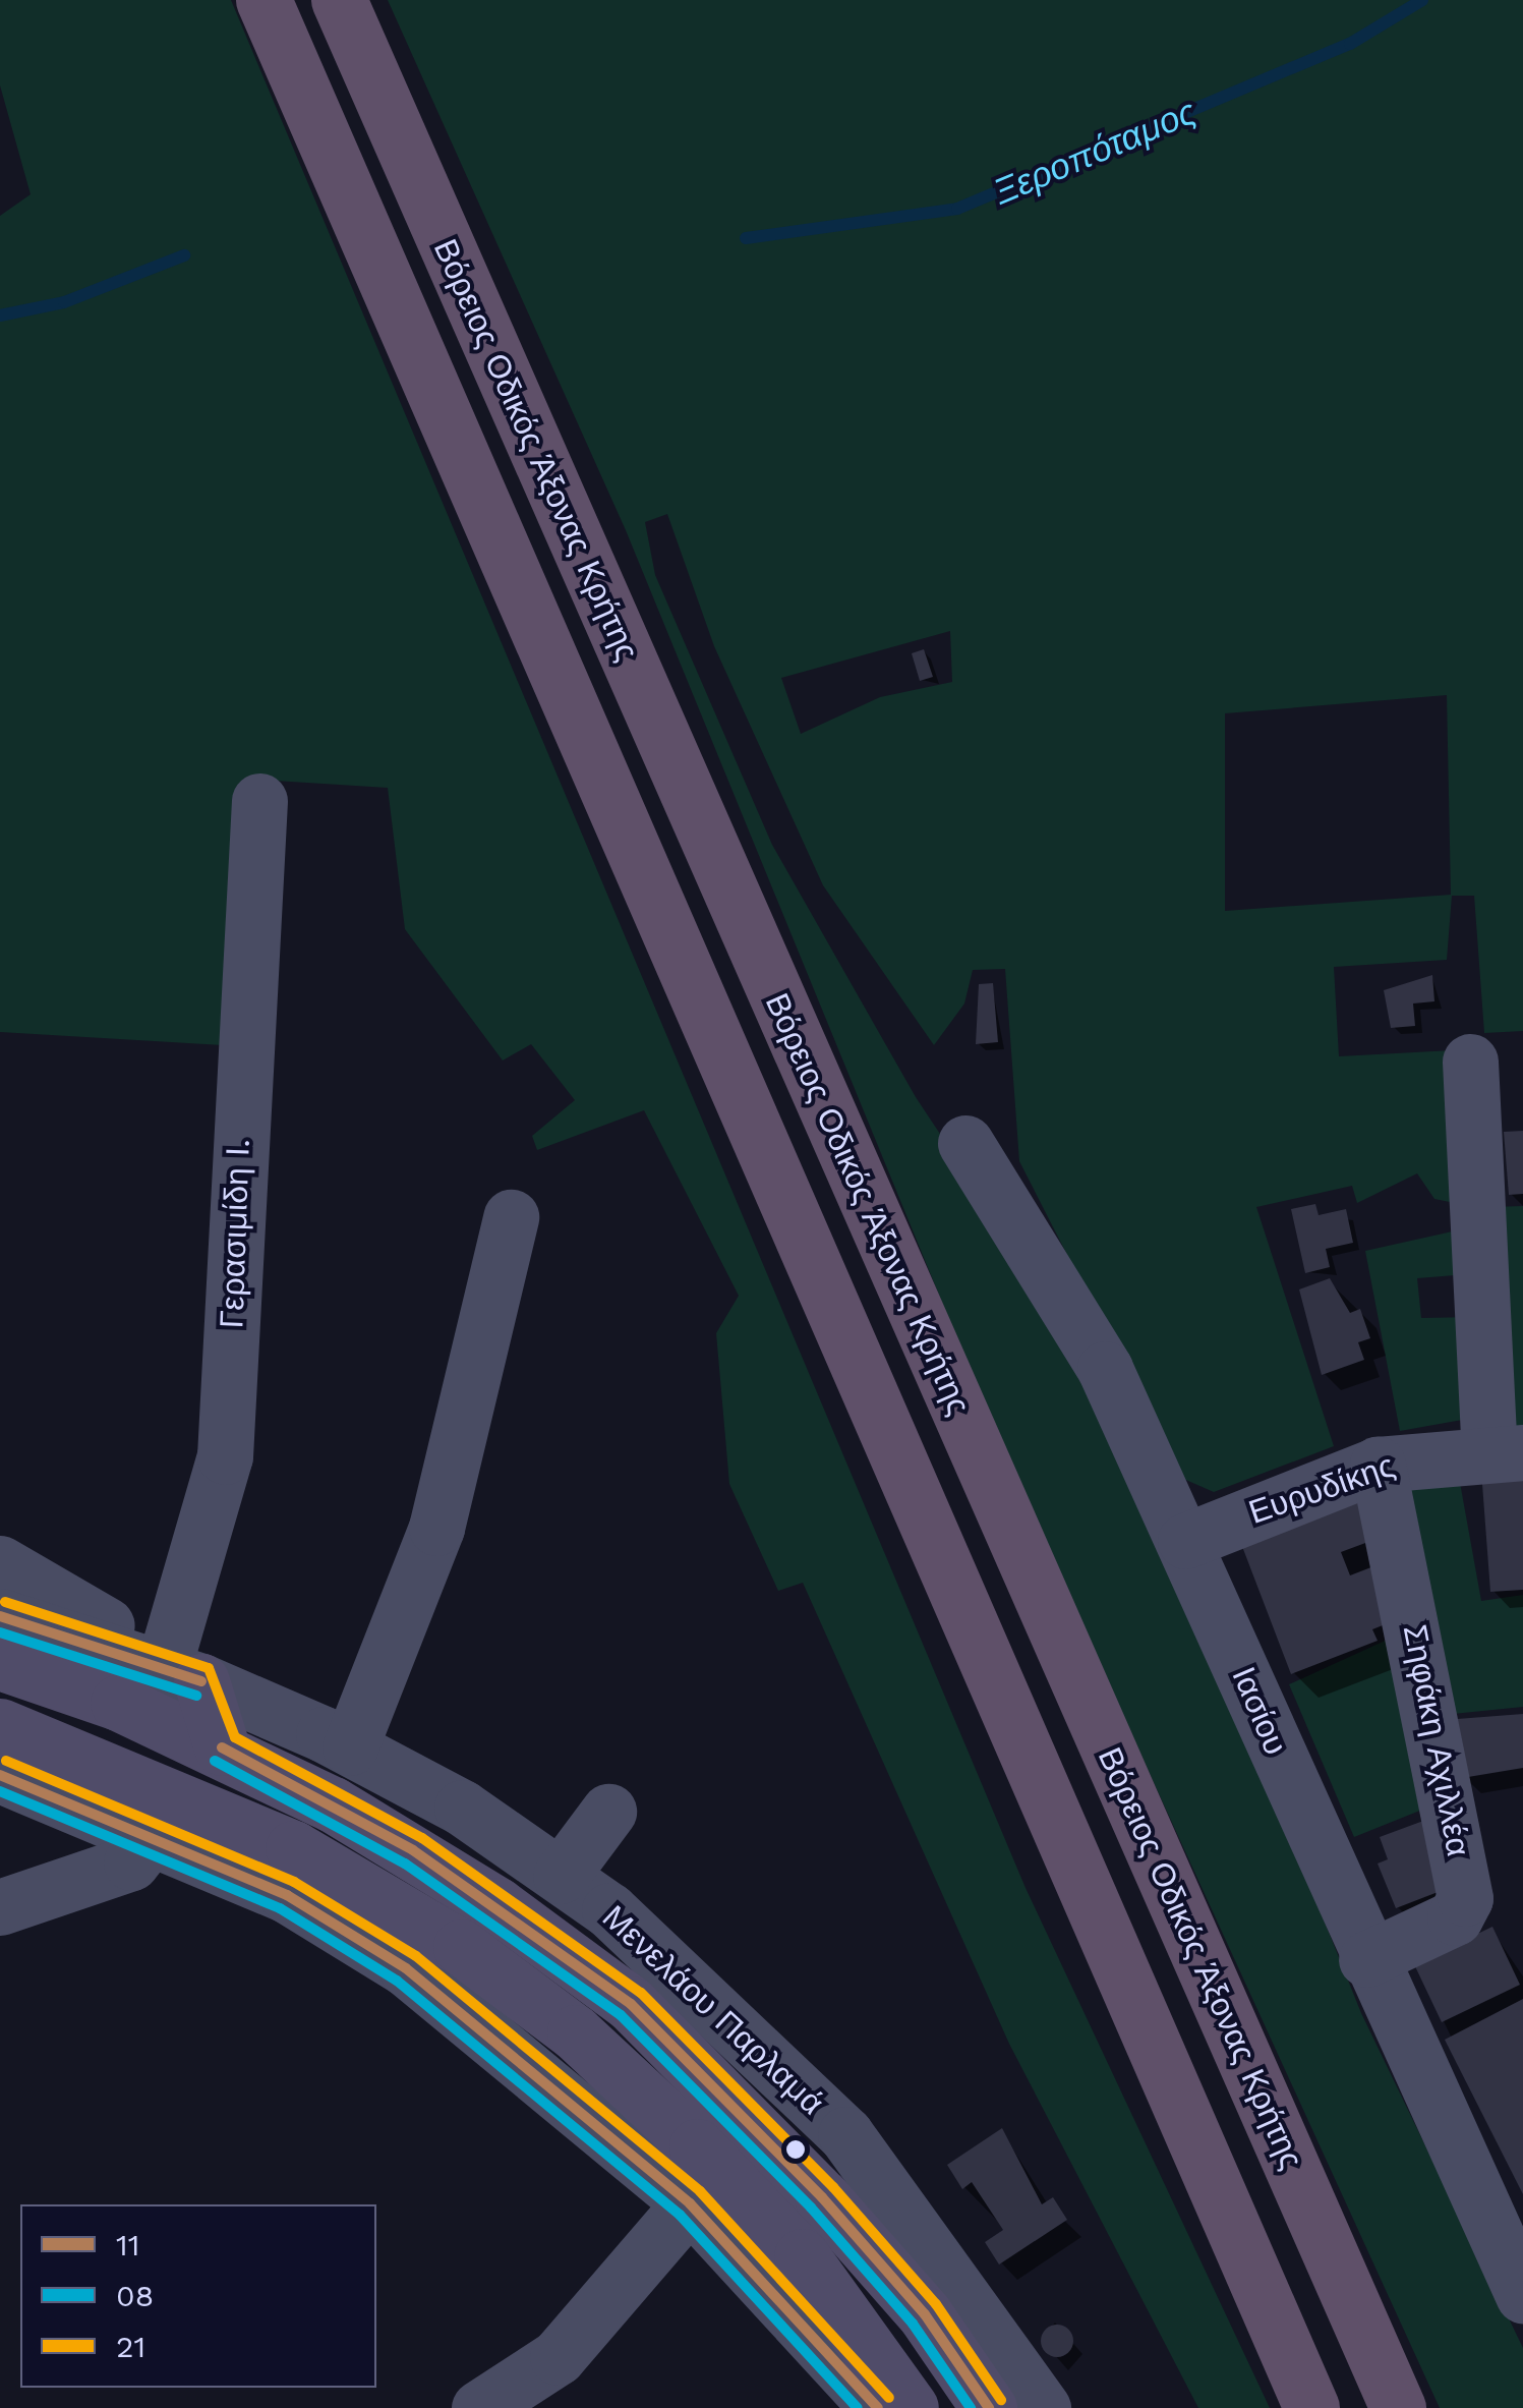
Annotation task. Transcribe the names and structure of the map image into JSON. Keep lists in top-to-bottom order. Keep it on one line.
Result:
{"streets":{"highway":["Βόρειος Οδικός Άξονας Κρήτης"],"street":["Γερασιμίδη Ι.","Ευρυδίκης","Ιασίου","Σηφάκη Αχιλλέα","Μενελάου Παρλαμά"]},"crossings":[["Γερασιμίδη Ι.","Μενελάου Παρλαμά"],["Ευρυδίκης","Ιασίου"],["Ευρυδίκης","Σηφάκη Αχιλλέα"],["Ιασίου","Σηφάκη Αχιλλέα"]],"water":["Ξεροπόταμος"],"lines":["transit line 21","transit line 11","transit line 08"],"legend":["11","08","21"]}
